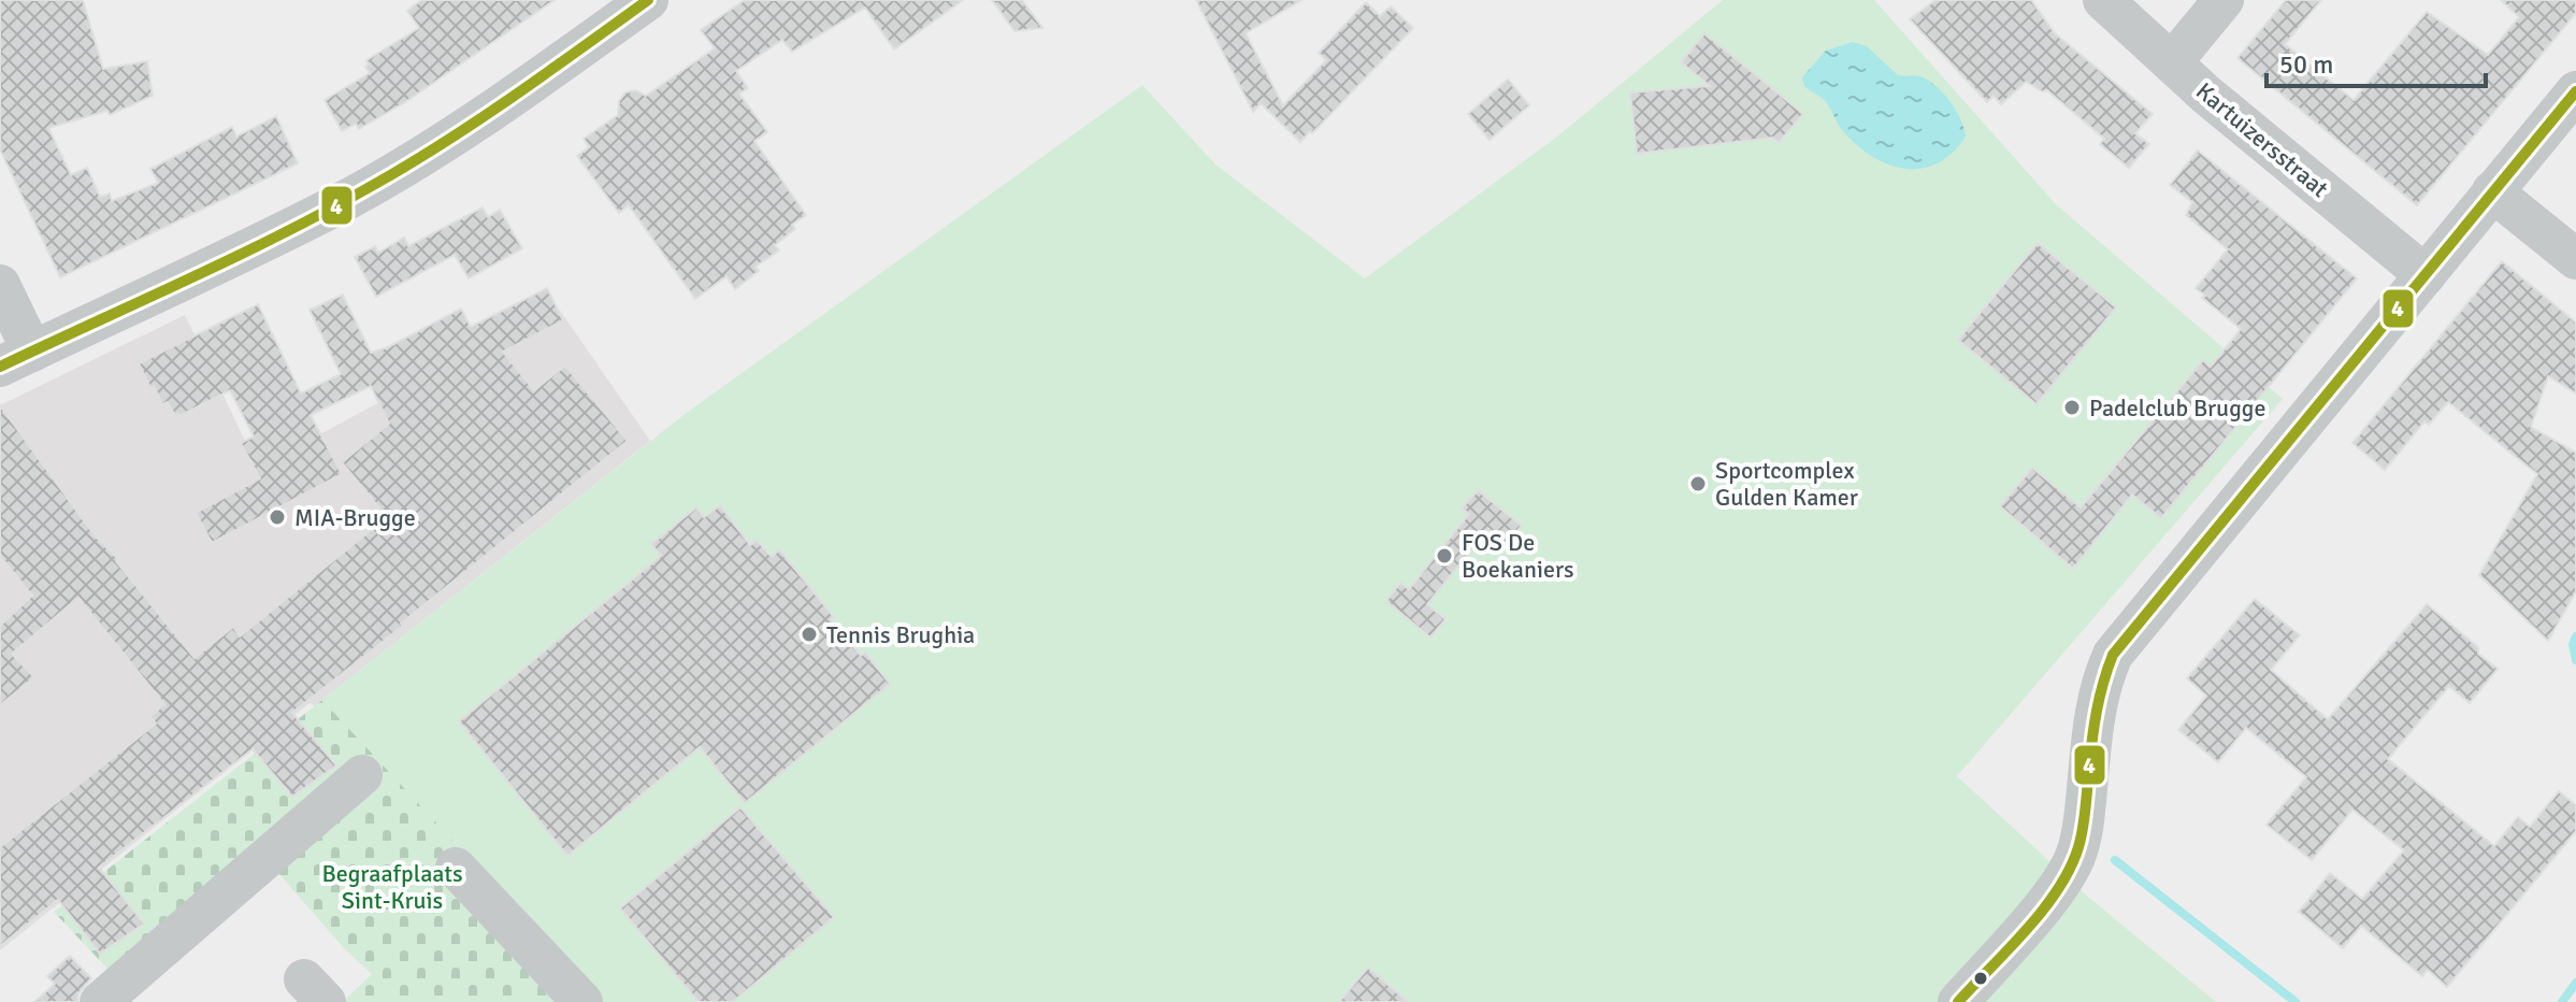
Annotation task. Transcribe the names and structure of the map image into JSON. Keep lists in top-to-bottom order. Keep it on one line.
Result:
{"streets":{"street":["Kartuizersstraat"]},"parks":["Begraafplaats Sint-Kruis"],"places":["Padelclub Brugge","Sportcomplex Gulden Kamer","MIA-Brugge","FOS De Boekaniers","Tennis Brughia"],"lines":["transit line 4"],"scale_bar":"50 m"}
